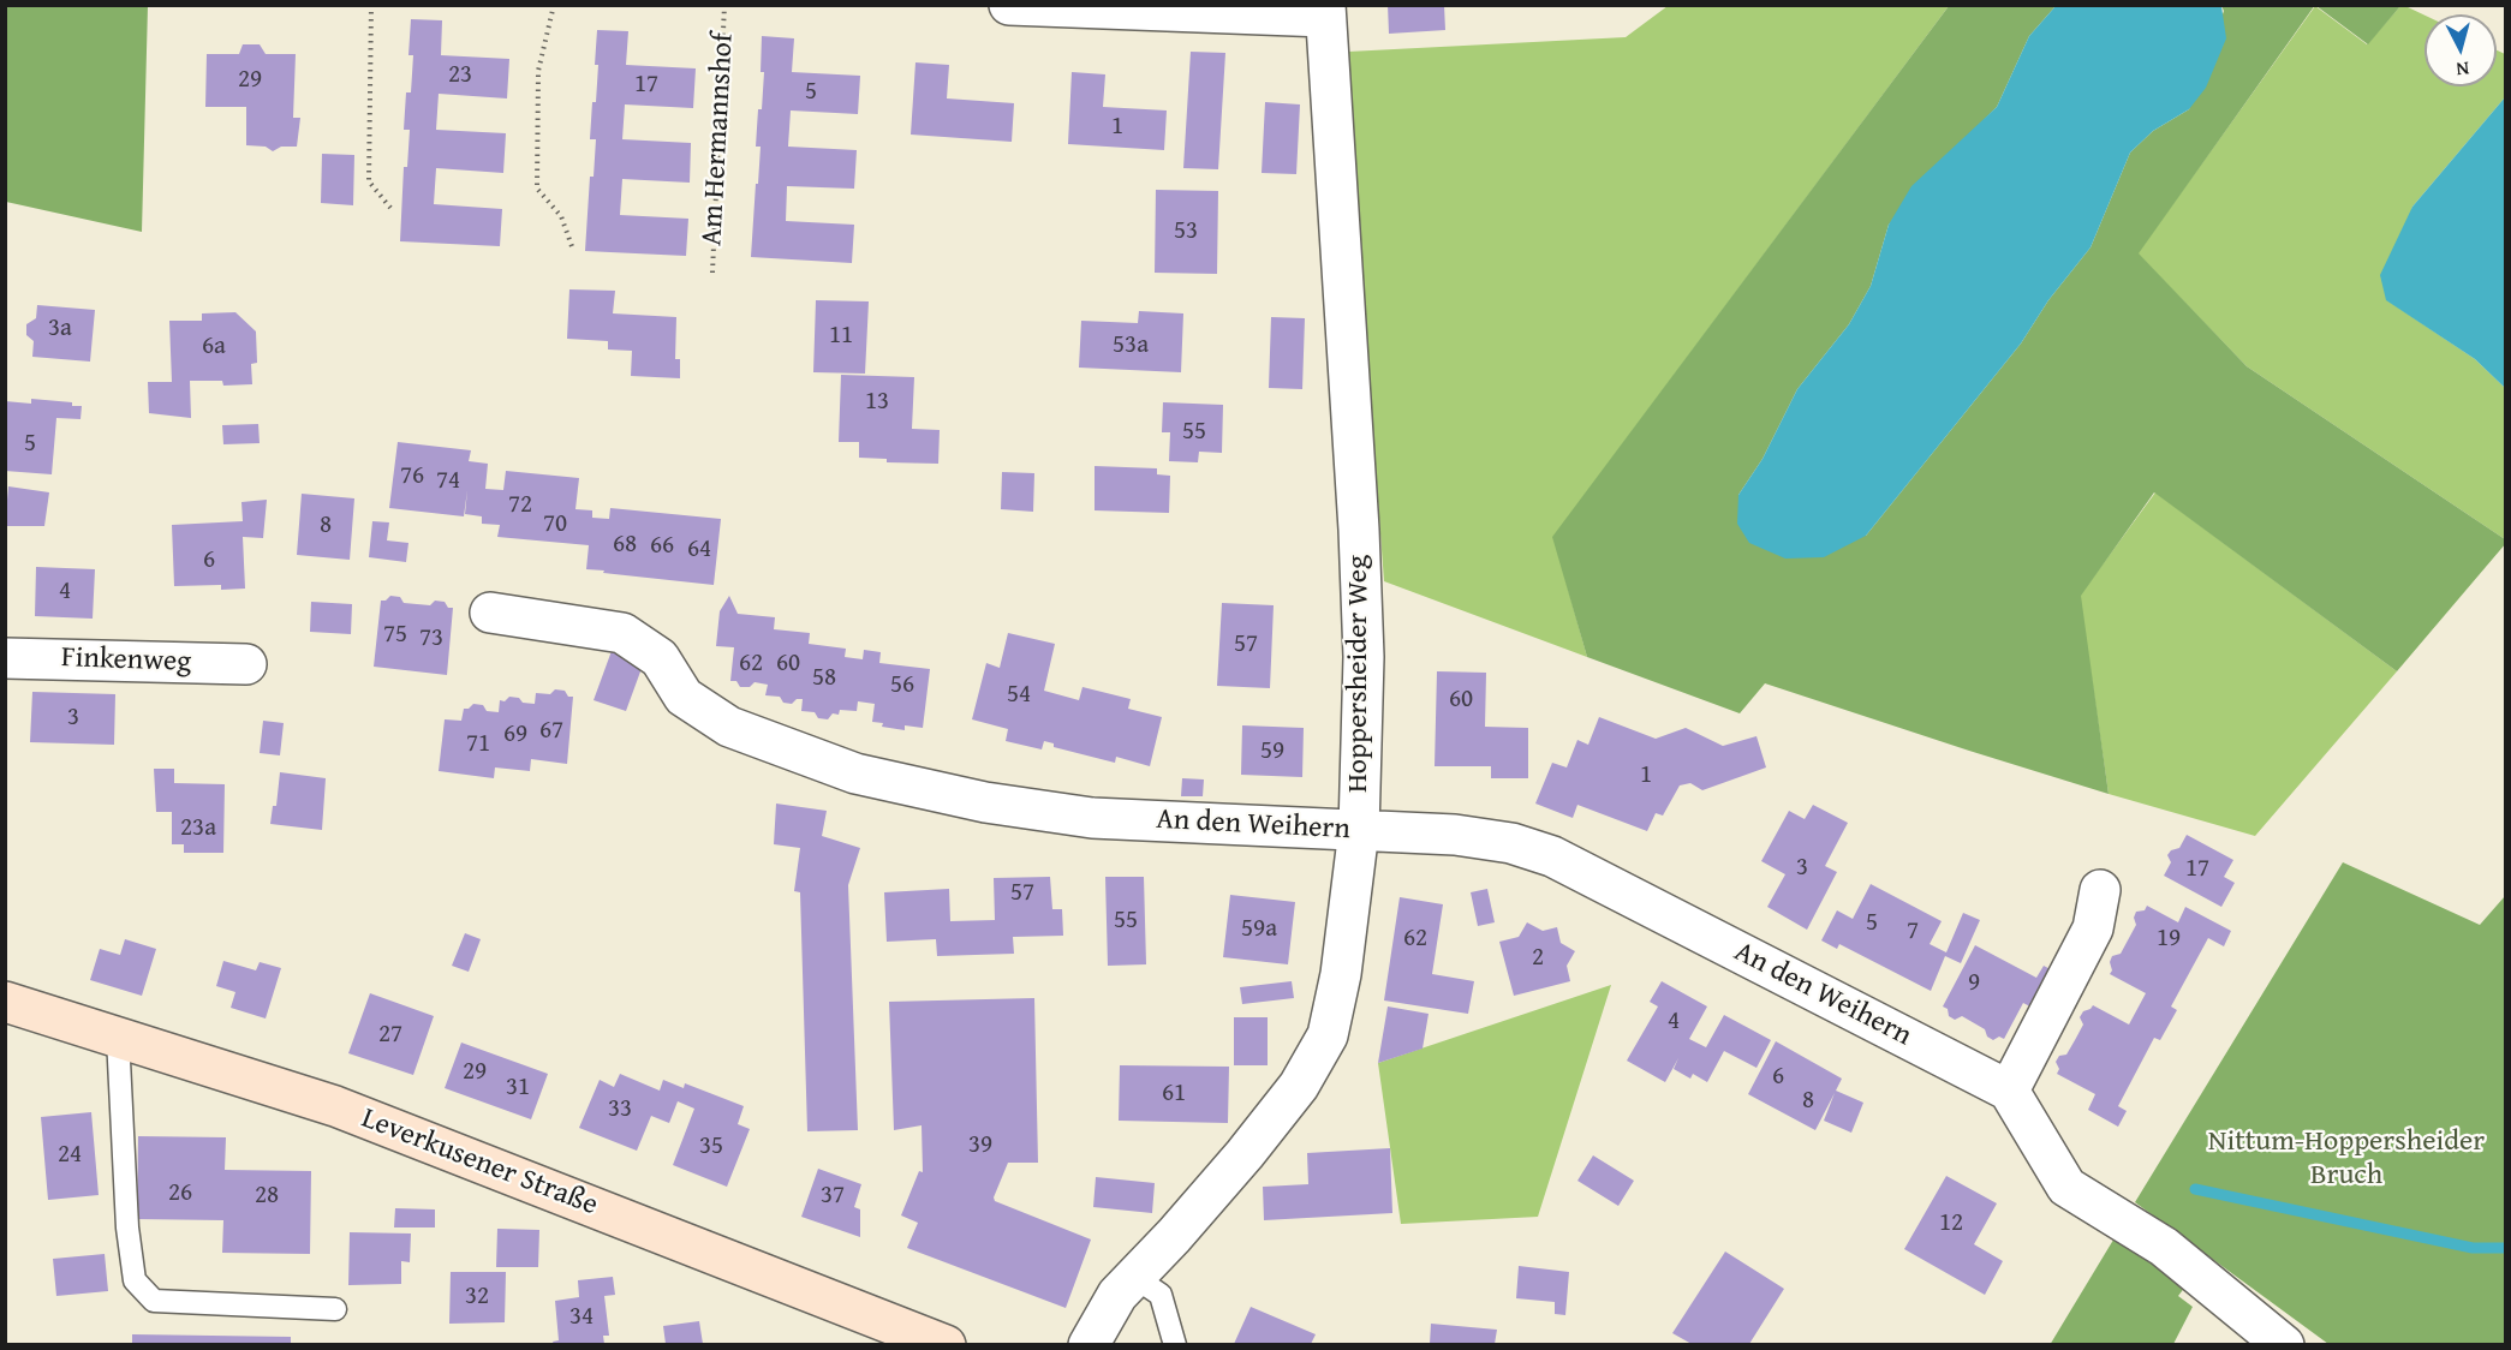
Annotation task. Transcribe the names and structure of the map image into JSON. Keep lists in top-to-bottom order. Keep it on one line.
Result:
{"streets":{"main road":["Leverkusener Straße"],"street":["Finkenweg","Hoppersheider Weg","An den Weihern"],"path":["Am Hermannshof"]},"crossings":[["Hoppersheider Weg","An den Weihern"]],"parks":["Nittum-Hoppersheider Bruch"],"house_numbers":["23","29","17","5","1","53","3a","11","53a","6a","13","55","5","76","74","72","70","8","68","66","64","6","4","75","73","57","62","60","58","56","54","60","3","67","69","71","59","1","23a","3","17","57","55","5","59a","7","62","19","2","9","4","27","29","6","31","61","8","33","39","35","24","26","28","37","12","32","34"],"north":"bottom"}
